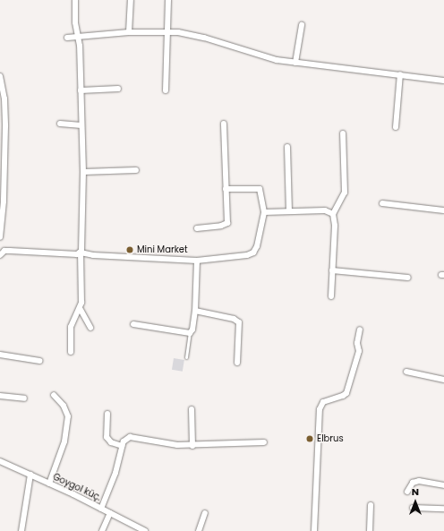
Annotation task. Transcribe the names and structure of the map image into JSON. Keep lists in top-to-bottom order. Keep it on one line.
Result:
{"streets":{"street":["Goygol küç."]},"places":["Mini Market","Elbrus"],"north":"top"}
